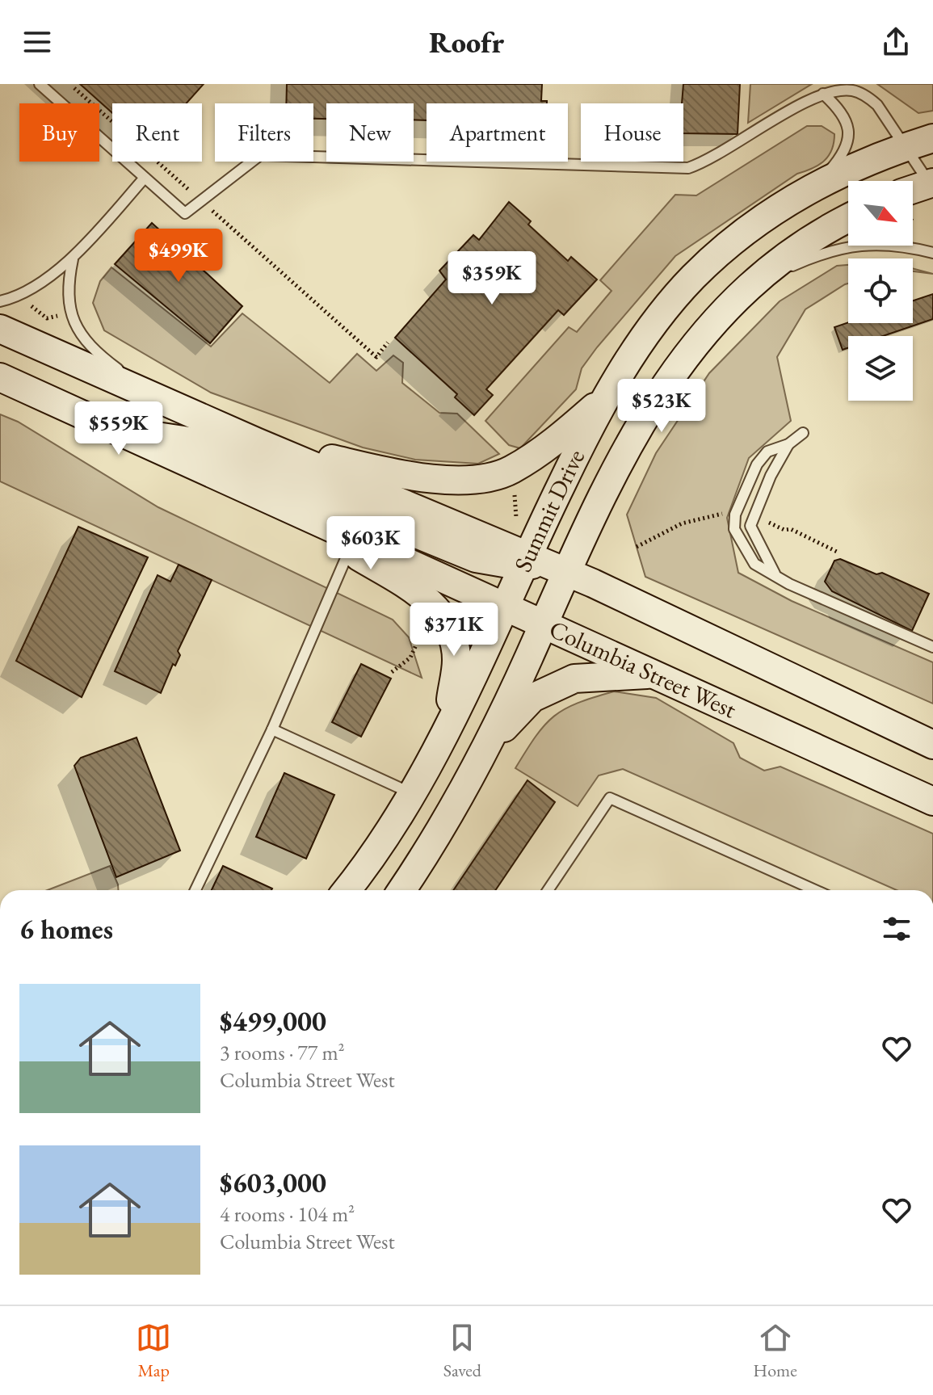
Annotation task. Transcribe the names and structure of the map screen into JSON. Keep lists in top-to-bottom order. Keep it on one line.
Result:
{"streets":{"main road":["Summit Drive","Columbia Street West"]},"crossings":[["Summit Drive","Columbia Street West"]],"north":"bottom right","page":{"header":"Roofr","chip":["Buy","Rent","Filters","New","Apartment","House"],"price":["$499K","$359K","$523K","$559K","$603K","$371K"],"heading":"6 homes","list":[{"name":"$499,000","note":"3 rooms · 77 m² · Columbia Street West"},{"name":"$603,000","note":"4 rooms · 104 m² · Columbia Street West"}],"tabs":["Map","Saved","Home"]}}
